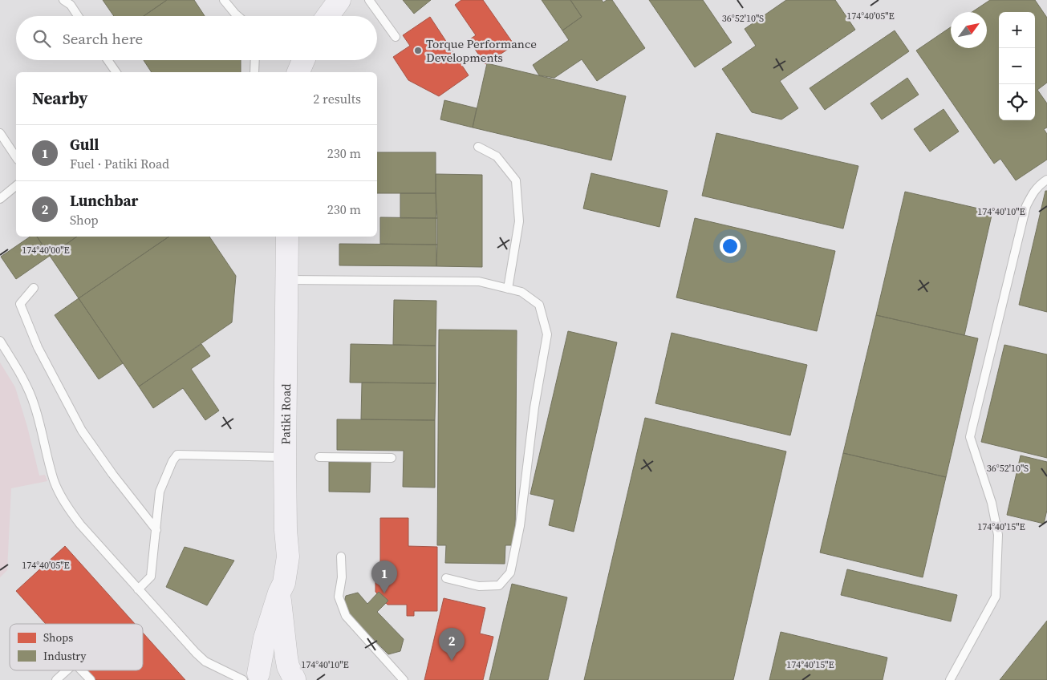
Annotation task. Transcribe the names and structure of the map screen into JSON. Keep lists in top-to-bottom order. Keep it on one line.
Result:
{"streets":{"main road":["Patiki Road"]},"places":["Torque Performance Developments"],"legend":["Shops","Industry"],"north":"top right","page":{"map_buttons":["+","−"],"search":"Search here","heading":["Nearby","2 results"],"list":[{"mark":"1","name":"Gull","note":"Fuel · Patiki Road","value":"230 m"},{"mark":"2","name":"Lunchbar","note":"Shop","value":"230 m"}],"pins":["1","2"]},"coordinates":["174°40'05\"E","36°52'10\"S","174°40'10\"E","174°40'00\"E","174°40'15\"E"]}
